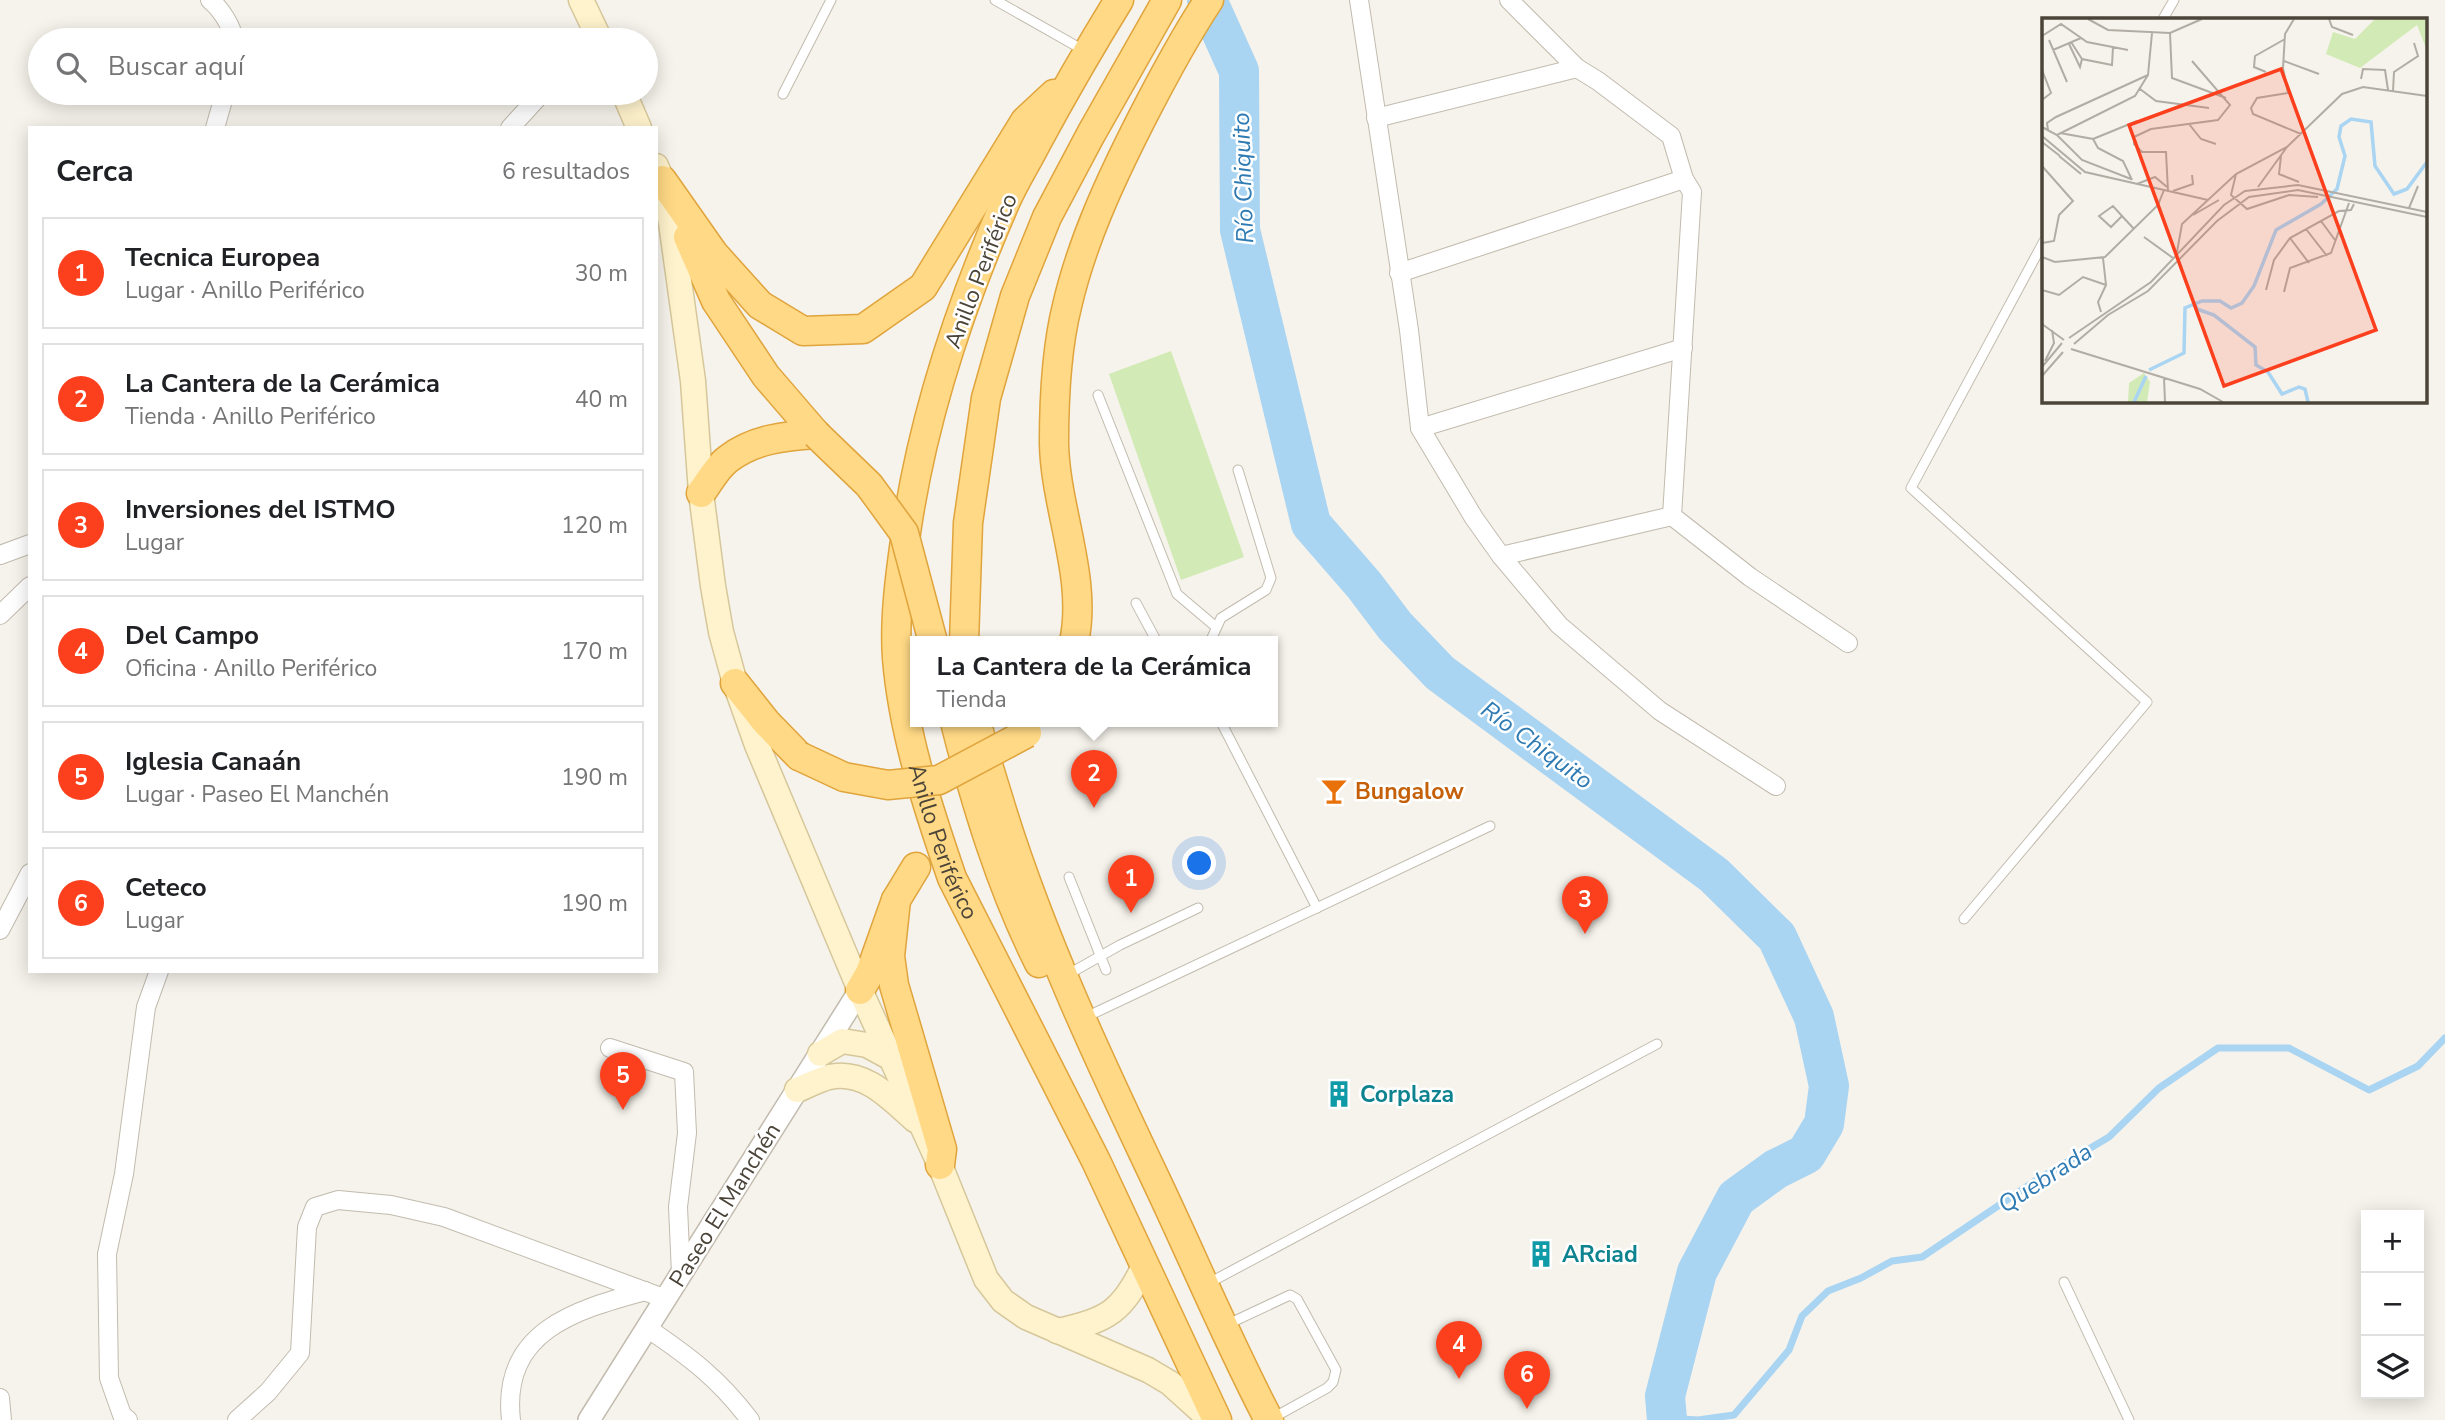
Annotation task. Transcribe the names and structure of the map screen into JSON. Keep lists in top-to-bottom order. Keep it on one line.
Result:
{"streets":{"highway":["Anillo Periférico"],"street":["Paseo El Manchén"]},"water":["Río Chiquito","Quebrada"],"places":{"bar":["Bungalow"],"building":["Corplaza","ARciad"]},"page":{"search":"Buscar aquí","heading":["Cerca","6 resultados"],"list":[{"mark":"1","name":"Tecnica Europea","note":"Lugar · Anillo Periférico","value":"30 m"},{"mark":"2","name":"La Cantera de la Cerámica","note":"Tienda · Anillo Periférico","value":"40 m"},{"mark":"3","name":"Inversiones del ISTMO","note":"Lugar","value":"120 m"},{"mark":"4","name":"Del Campo","note":"Oficina · Anillo Periférico","value":"170 m"},{"mark":"5","name":"Iglesia Canaán","note":"Lugar · Paseo El Manchén","value":"190 m"},{"mark":"6","name":"Ceteco","note":"Lugar","value":"190 m"}],"popup":["La Cantera de la Cerámica","Tienda"],"pins":["2","1","3","5","4","6"],"map_buttons":["+","−"]}}
